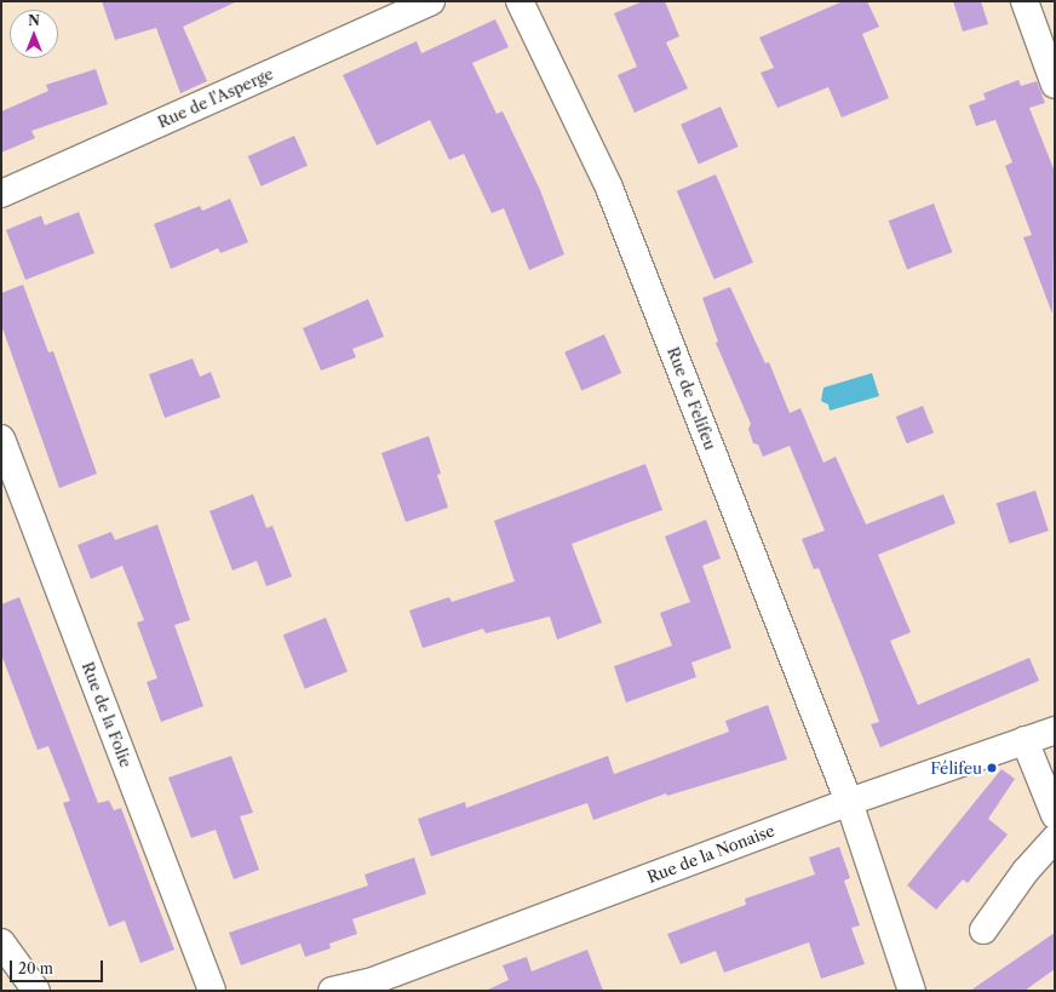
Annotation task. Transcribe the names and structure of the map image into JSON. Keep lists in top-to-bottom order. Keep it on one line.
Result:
{"streets":{"street":["Rue de l'Asperge","Rue de Felifeu","Rue de la Folie","Rue de la Nonaise"]},"crossings":[["Rue de Felifeu","Rue de la Nonaise"]],"places":["Félifeu"],"scale_bar":"20 m","north":"top"}
